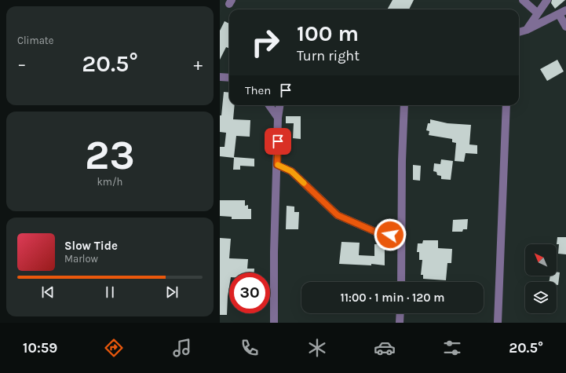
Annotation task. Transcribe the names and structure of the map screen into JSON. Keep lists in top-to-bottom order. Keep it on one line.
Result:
{"north":"top left","page":{"tile":["Climate",["23","km/h"]],"turn":["100 m","Turn right"],"heat":["−","20.5°","+"],"then":"Then","song":["Slow Tide","Marlow"],"limit":"30","trip":"11:00 · 1 min · 120 m","tabs":["10:59","20.5°"]}}
